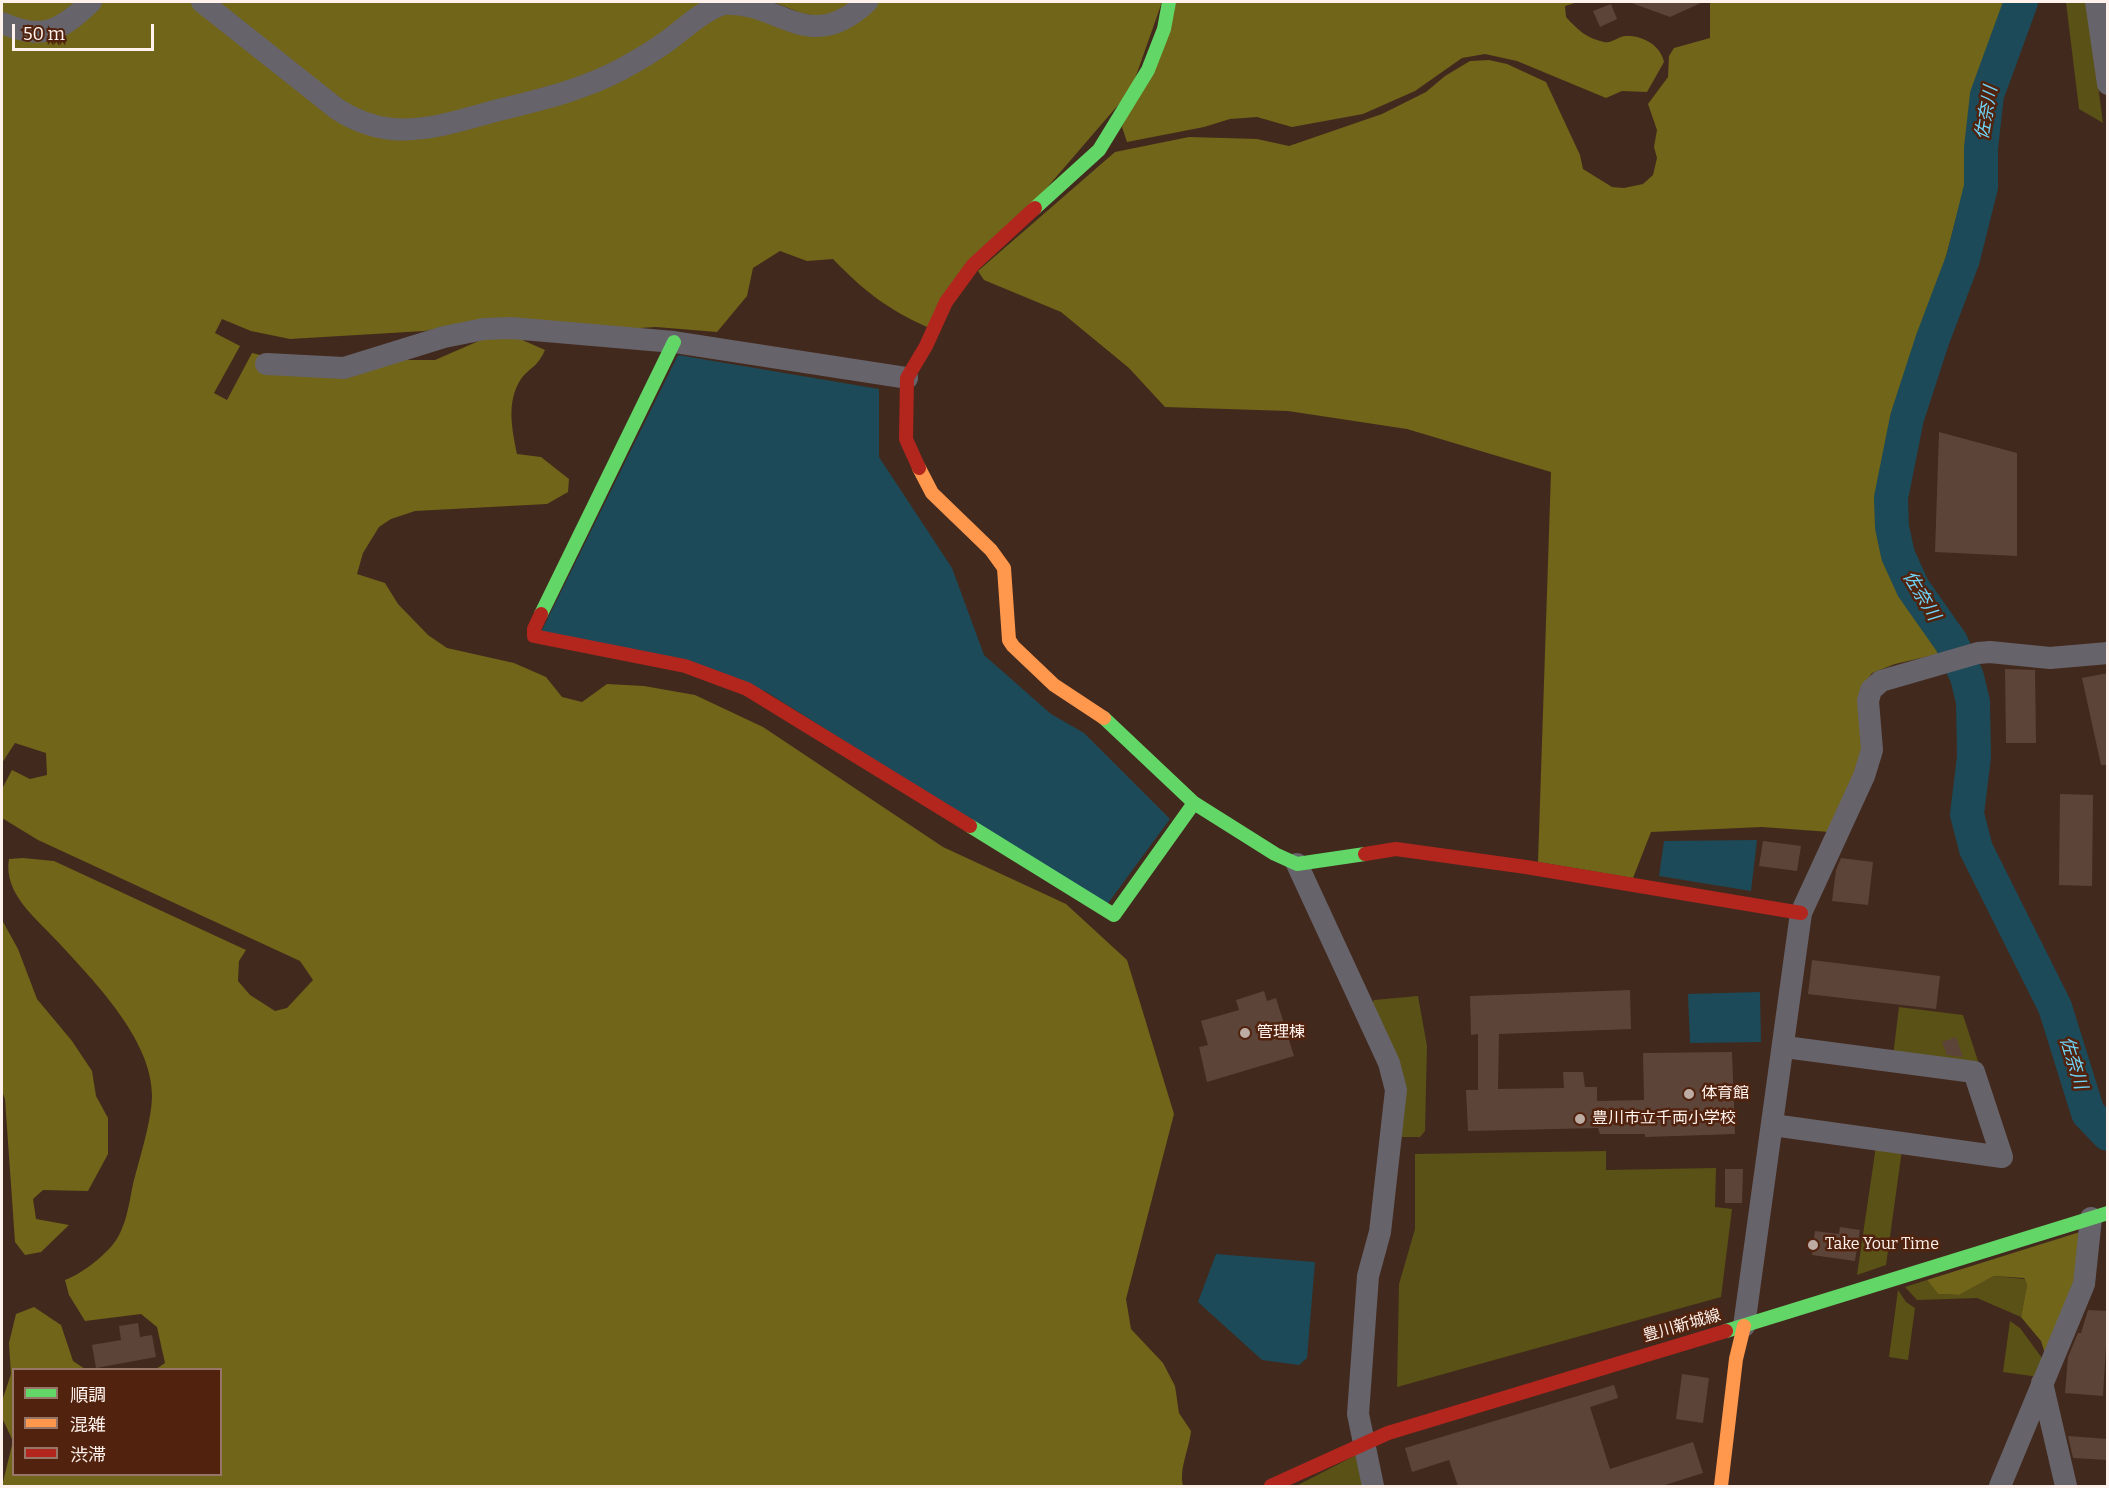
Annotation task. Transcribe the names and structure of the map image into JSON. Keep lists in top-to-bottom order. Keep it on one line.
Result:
{"streets":{"street":["豊川新城線"]},"water":["佐奈川"],"places":["管理棟","体育館","豊川市立千両小学校","Take Your Time"],"legend":["順調","混雑","渋滞"],"scale_bar":"50 m"}
